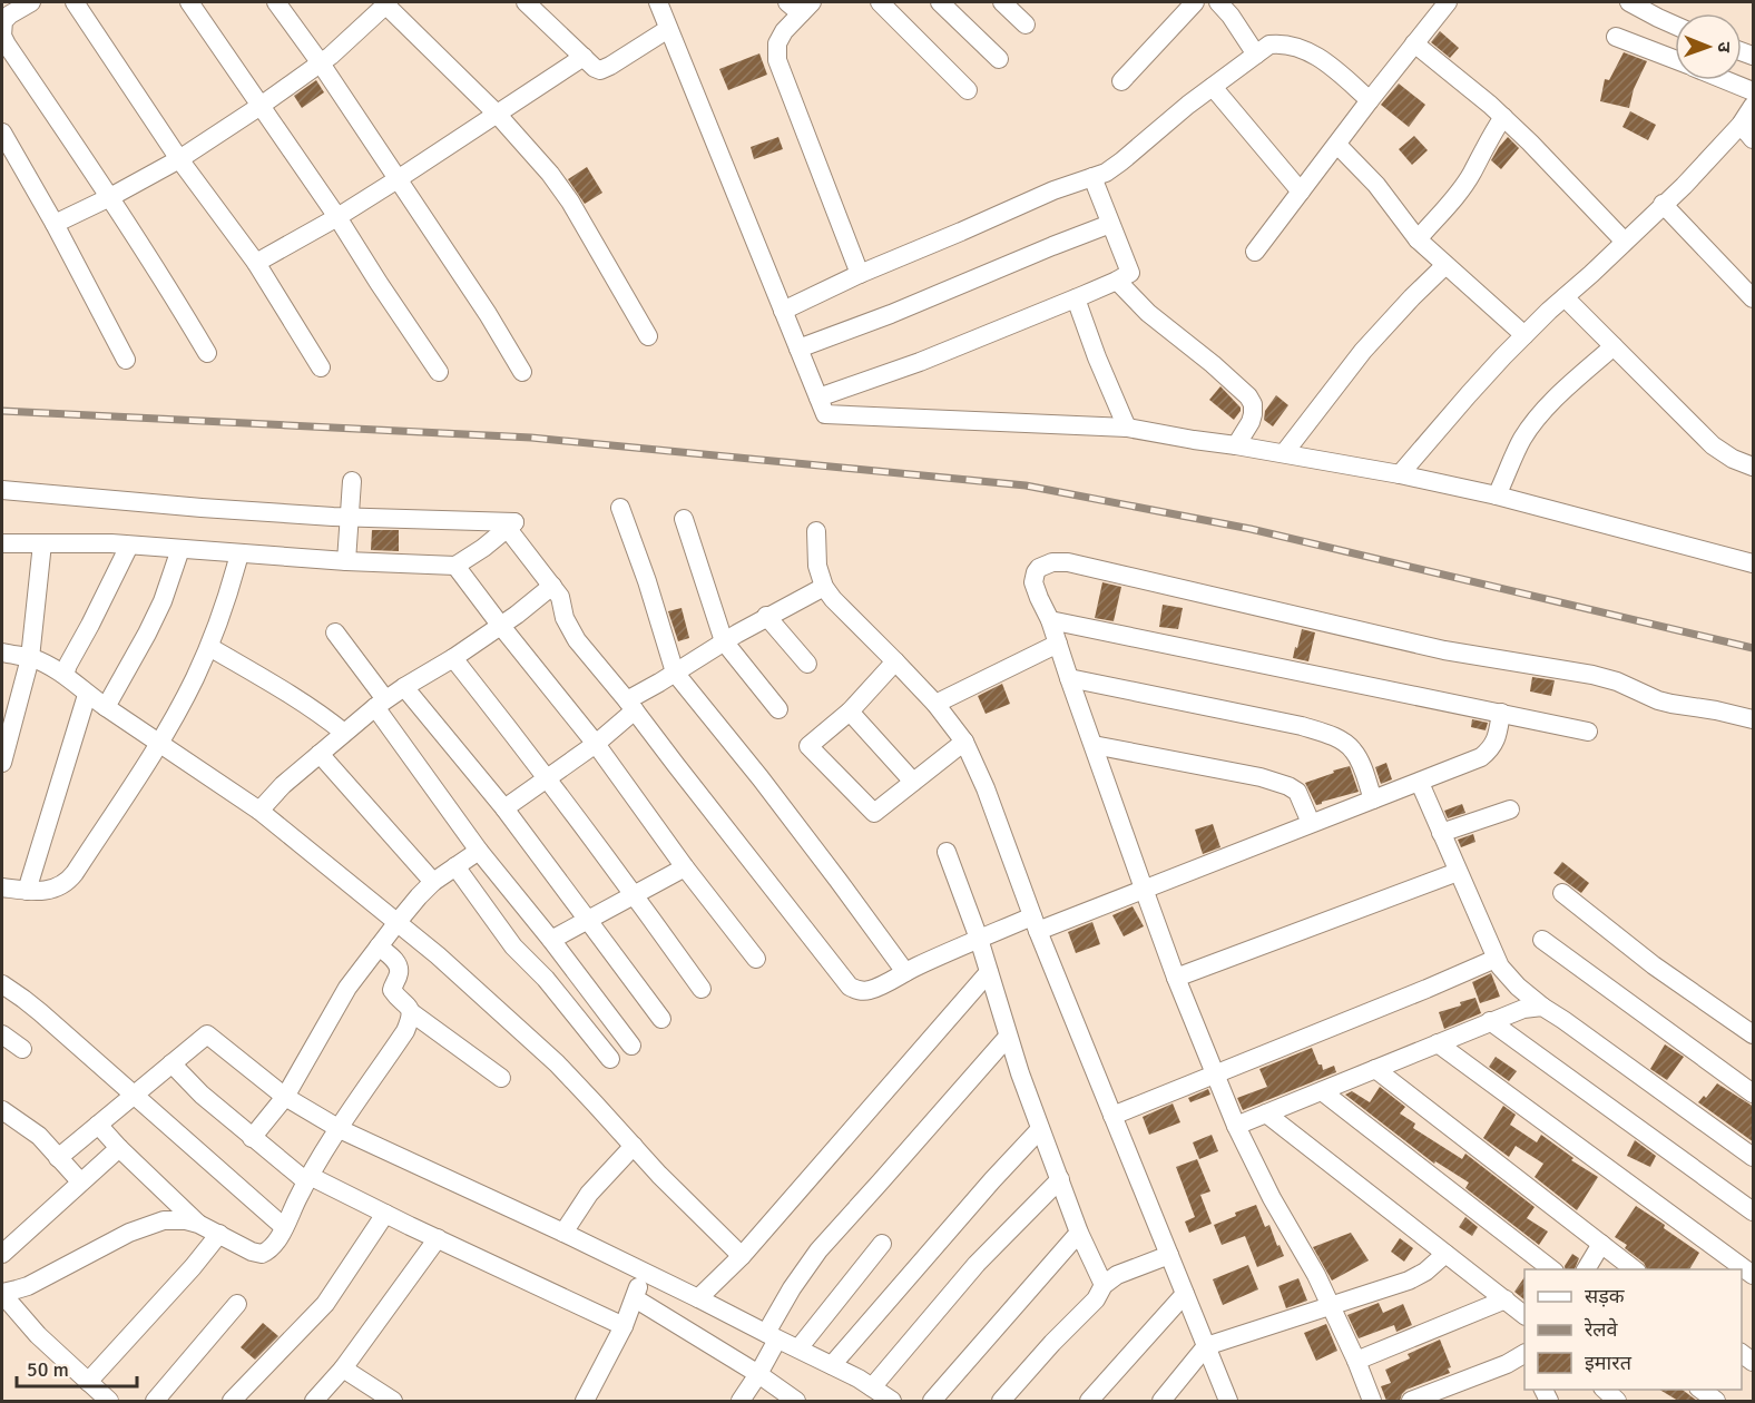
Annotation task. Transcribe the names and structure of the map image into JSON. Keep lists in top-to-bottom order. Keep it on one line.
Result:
{"legend":["सड़क","रेलवे","इमारत"],"scale_bar":"50 m","north":"right"}
